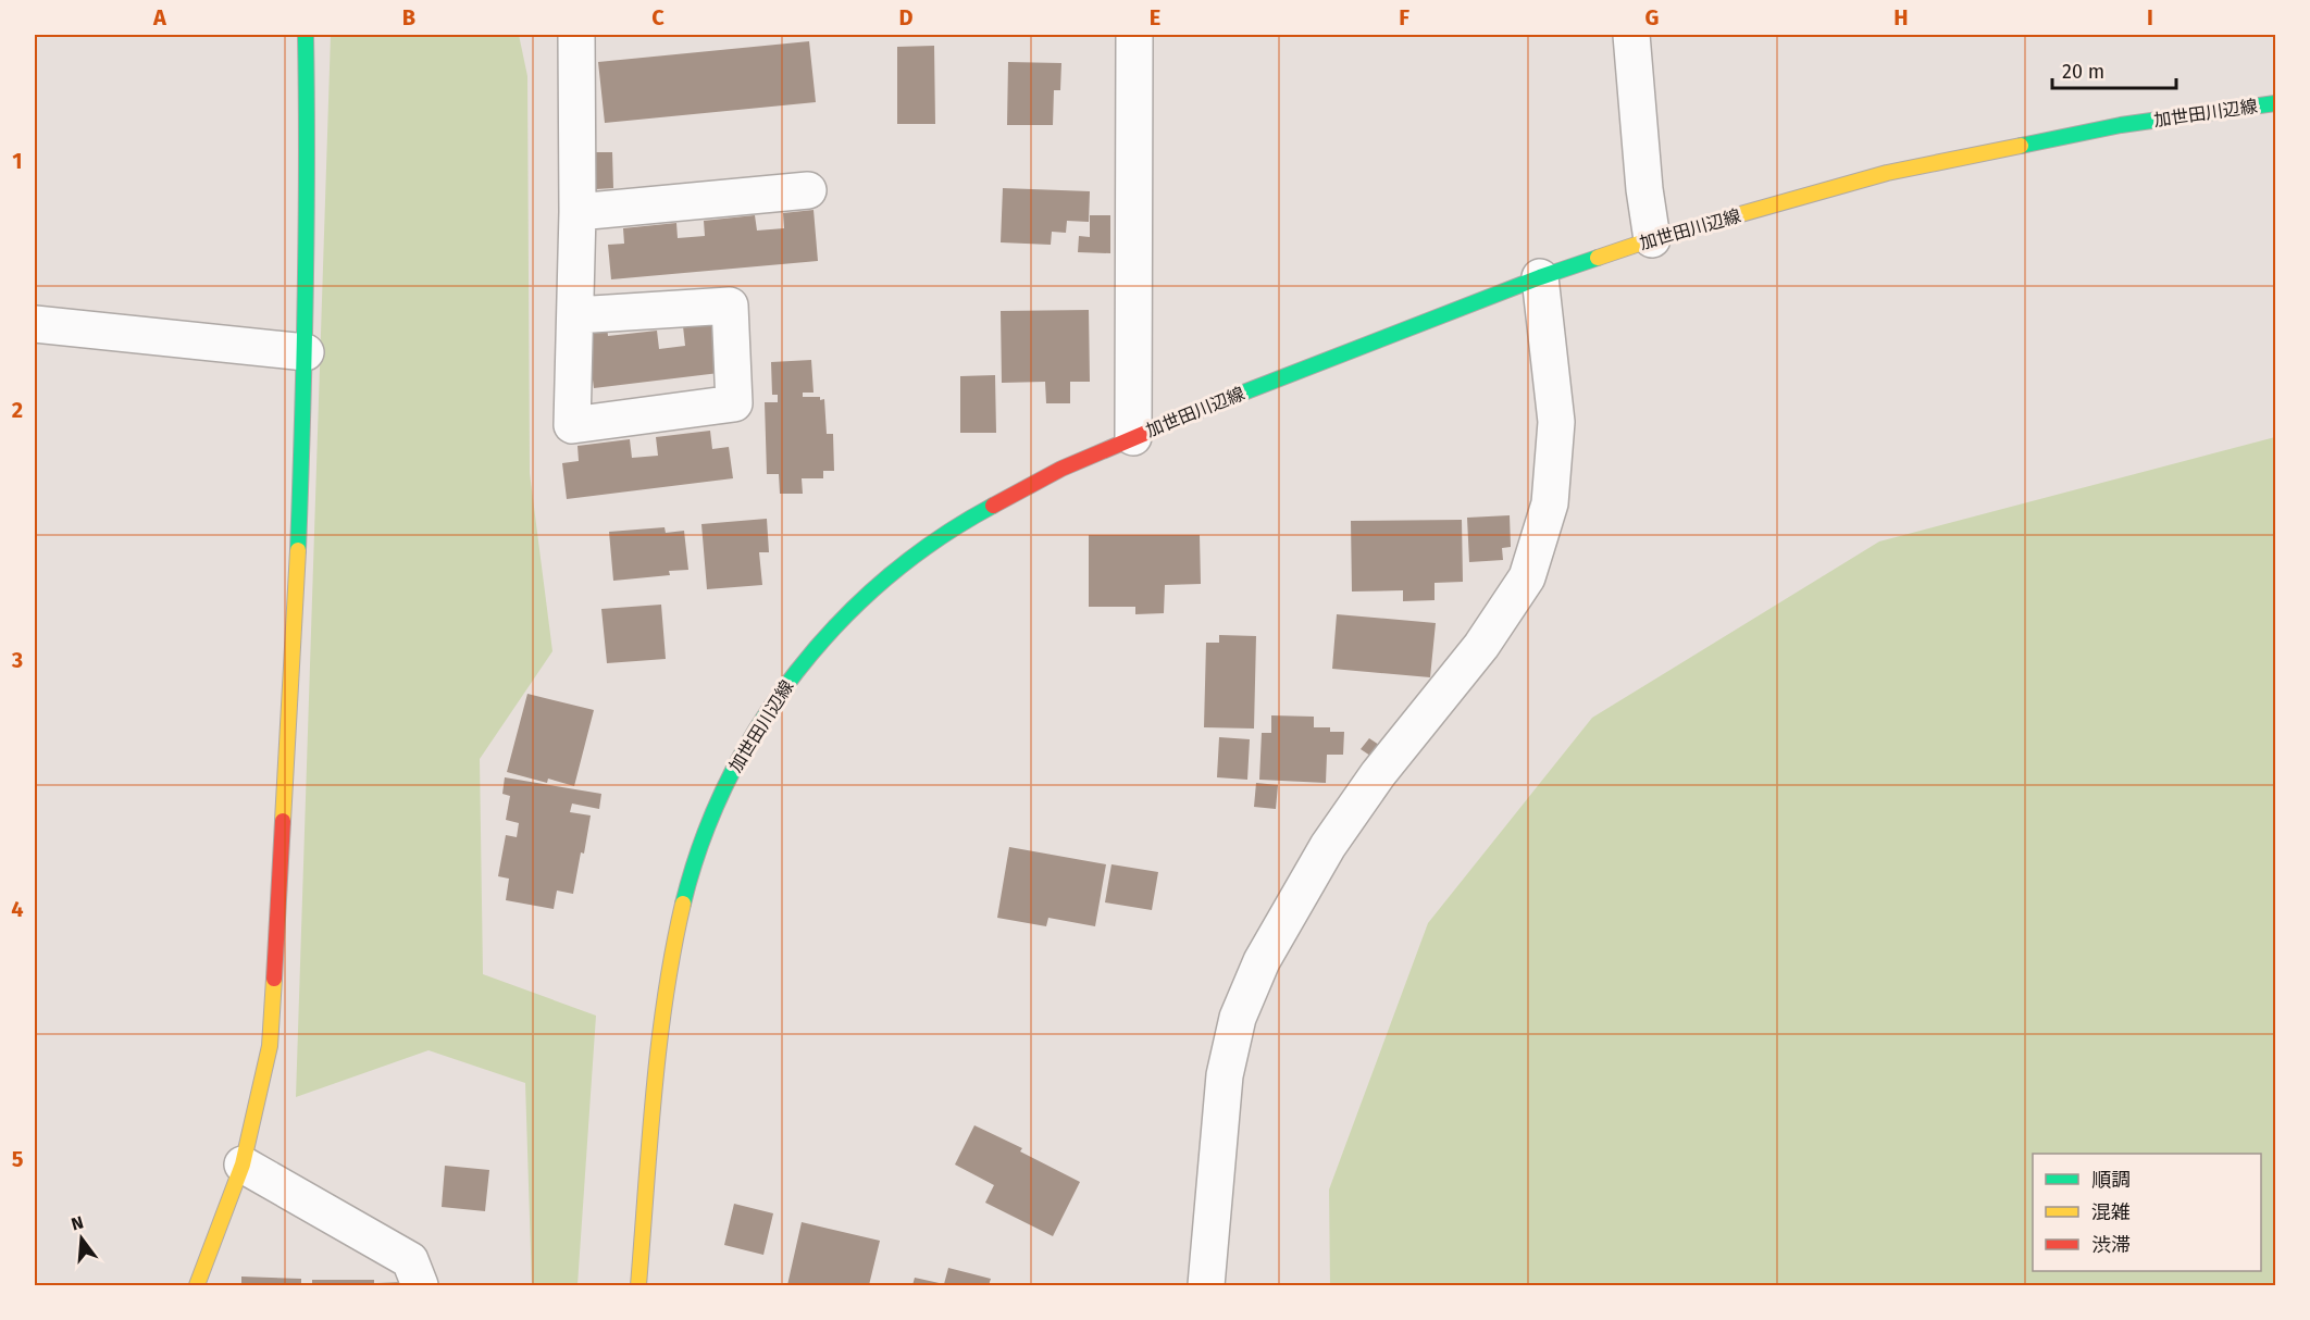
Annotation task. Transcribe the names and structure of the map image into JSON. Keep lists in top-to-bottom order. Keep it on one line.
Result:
{"streets":{"main road":["加世田川辺線"]},"legend":["順調","混雑","渋滞"],"scale_bar":"20 m","north":"top","grid":{"columns":["A","B","C","D","E","F","G","H","I"],"rows":["1","2","3","4","5"]}}
